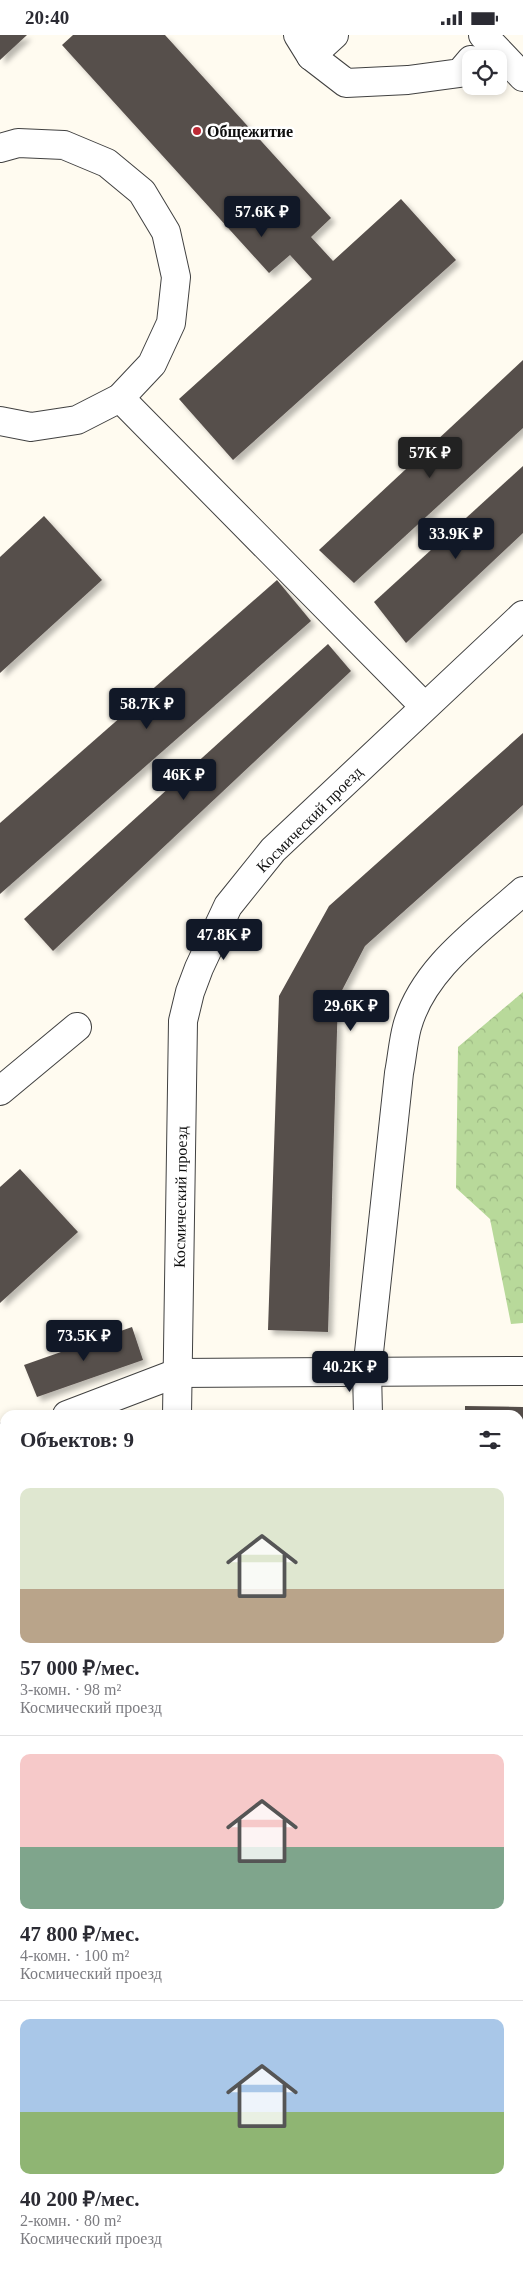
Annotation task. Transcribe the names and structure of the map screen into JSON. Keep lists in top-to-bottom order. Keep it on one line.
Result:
{"streets":{"street":["Космический проезд"]},"places":["Общежитие"],"page":{"status":"20:40","price":["57.6K ₽","57K ₽","33.9K ₽","58.7K ₽","46K ₽","47.8K ₽","29.6K ₽","73.5K ₽","40.2K ₽"],"heading":"Объектов: 9","list":[{"name":"57 000 ₽/мес.","note":"3-комн. · 98 m² · Космический проезд"},{"name":"47 800 ₽/мес.","note":"4-комн. · 100 m² · Космический проезд"},{"name":"40 200 ₽/мес.","note":"2-комн. · 80 m² · Космический проезд"}]}}
